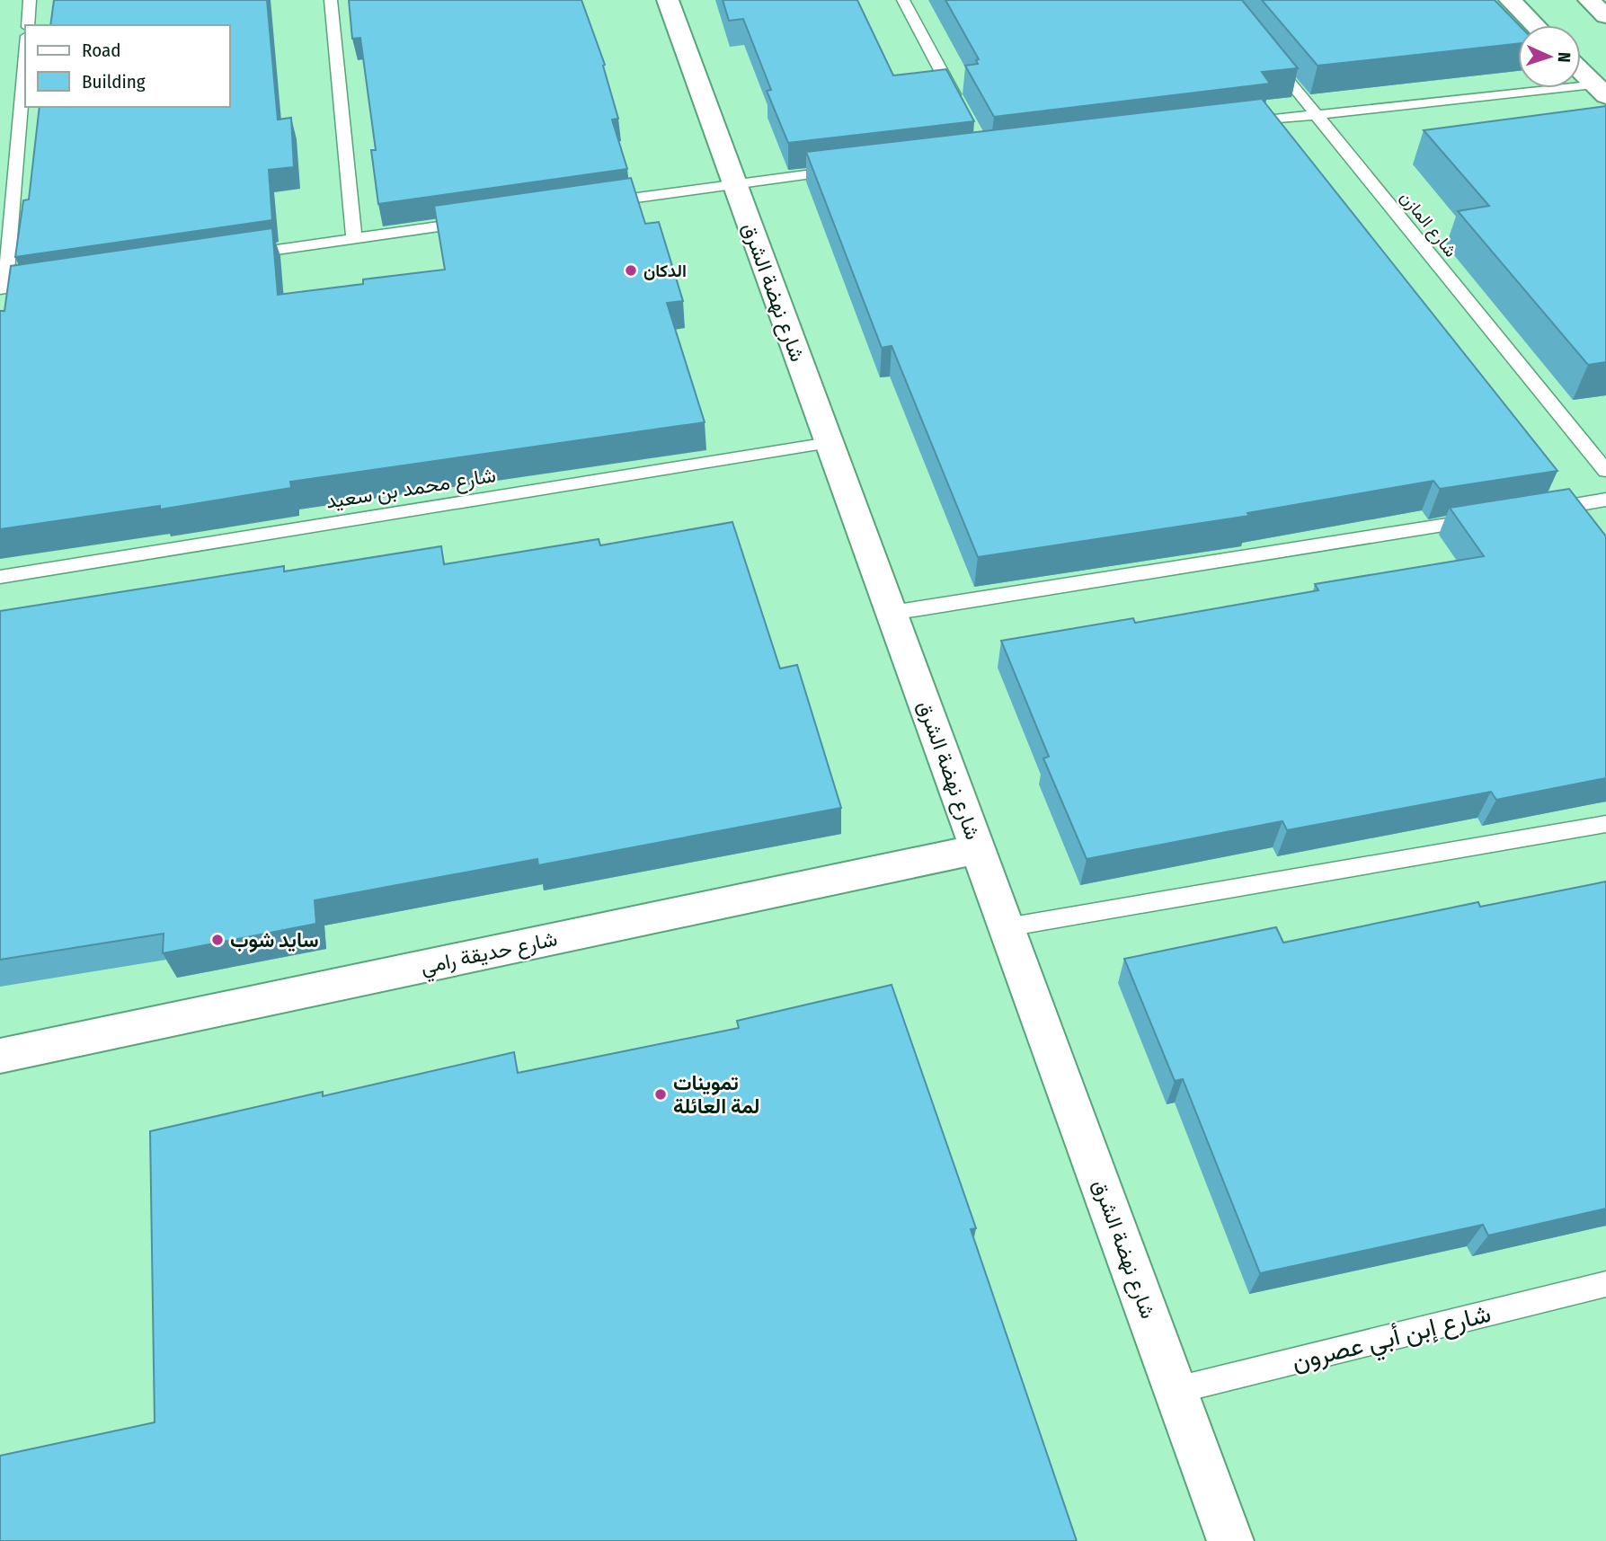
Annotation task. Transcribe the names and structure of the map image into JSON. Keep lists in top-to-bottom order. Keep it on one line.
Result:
{"streets":{"street":["شارع نهضة الشرق","شارع حديقة رامي"],"lane":["شارع المازن","شارع محمد بن سعيد","شارع إبن أبي عصرون"]},"crossings":[["شارع نهضة الشرق","شارع محمد بن سعيد"],["شارع نهضة الشرق","شارع حديقة رامي"],["شارع نهضة الشرق","شارع إبن أبي عصرون"]],"places":["الدكان","سايد شوب","تموينات لمة العائلة"],"legend":["Road","Building"],"north":"right"}
